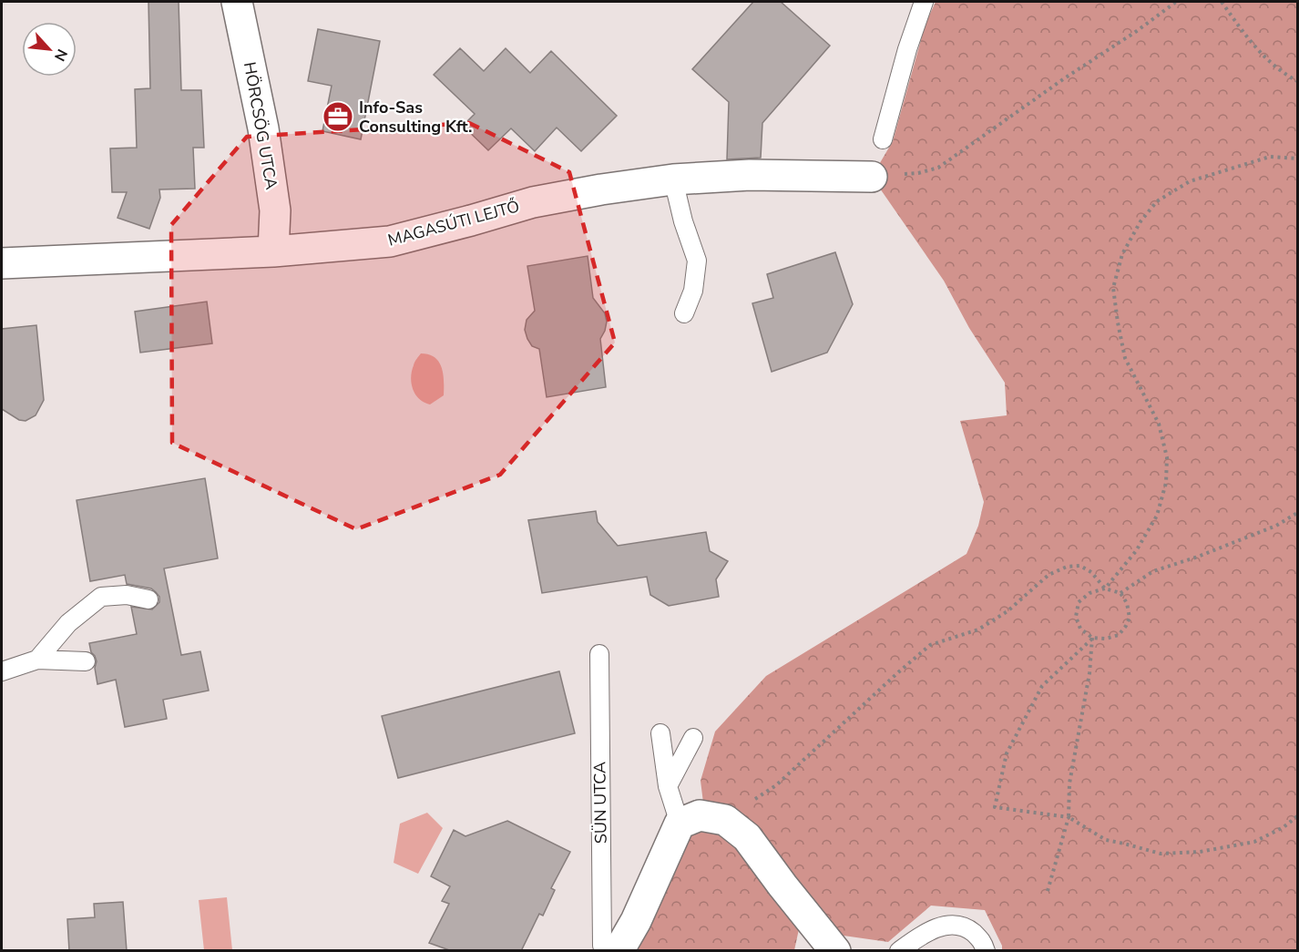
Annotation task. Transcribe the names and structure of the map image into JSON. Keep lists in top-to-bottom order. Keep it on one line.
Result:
{"streets":{"street":["HÖRCSÖG UTCA","MAGASÚTI LEJTŐ"],"lane":["SÜN UTCA"]},"crossings":[["HÖRCSÖG UTCA","MAGASÚTI LEJTŐ"]],"places":{"office":["Info-Sas Consulting Kft."]},"north":"bottom right"}
